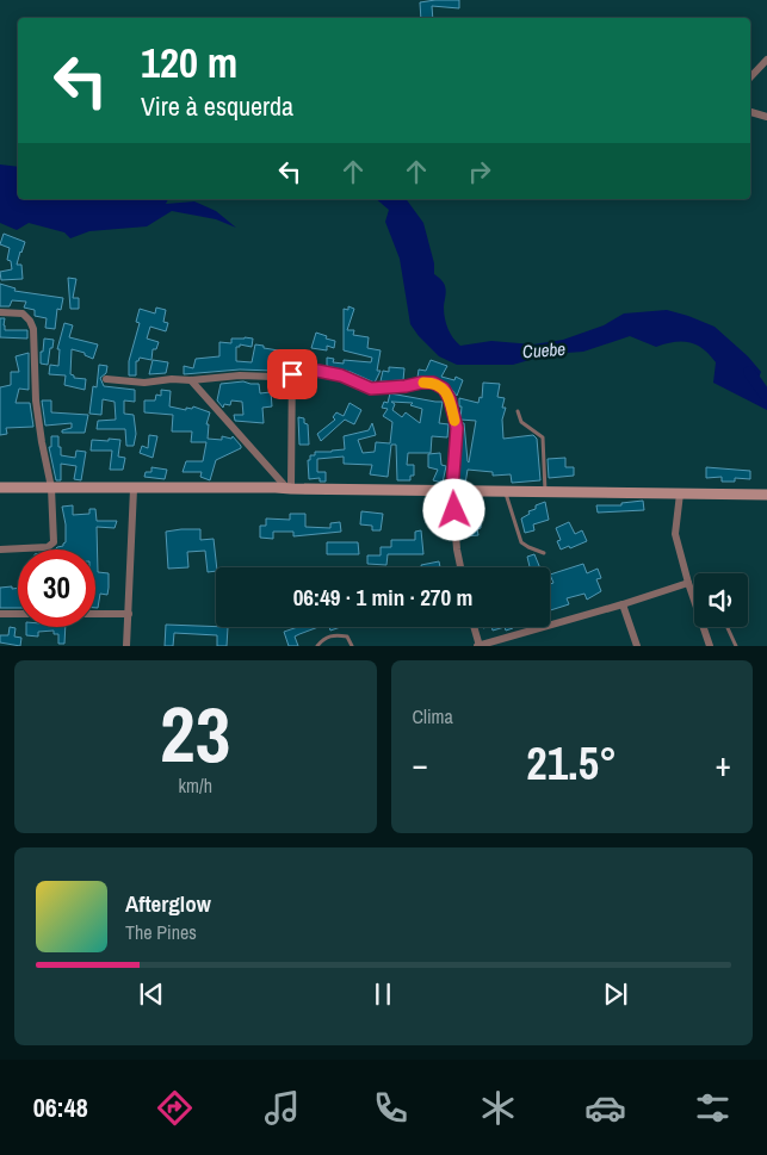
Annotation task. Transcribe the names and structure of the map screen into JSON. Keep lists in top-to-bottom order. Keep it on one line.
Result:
{"water":["Cuebe"],"page":{"turn":["120 m","Vire à esquerda"],"limit":"30","trip":"06:49 · 1 min · 270 m","tile":[["23","km/h"],"Clima"],"heat":["−","21.5°","+"],"song":["Afterglow","The Pines"],"tabs":"06:48"}}
